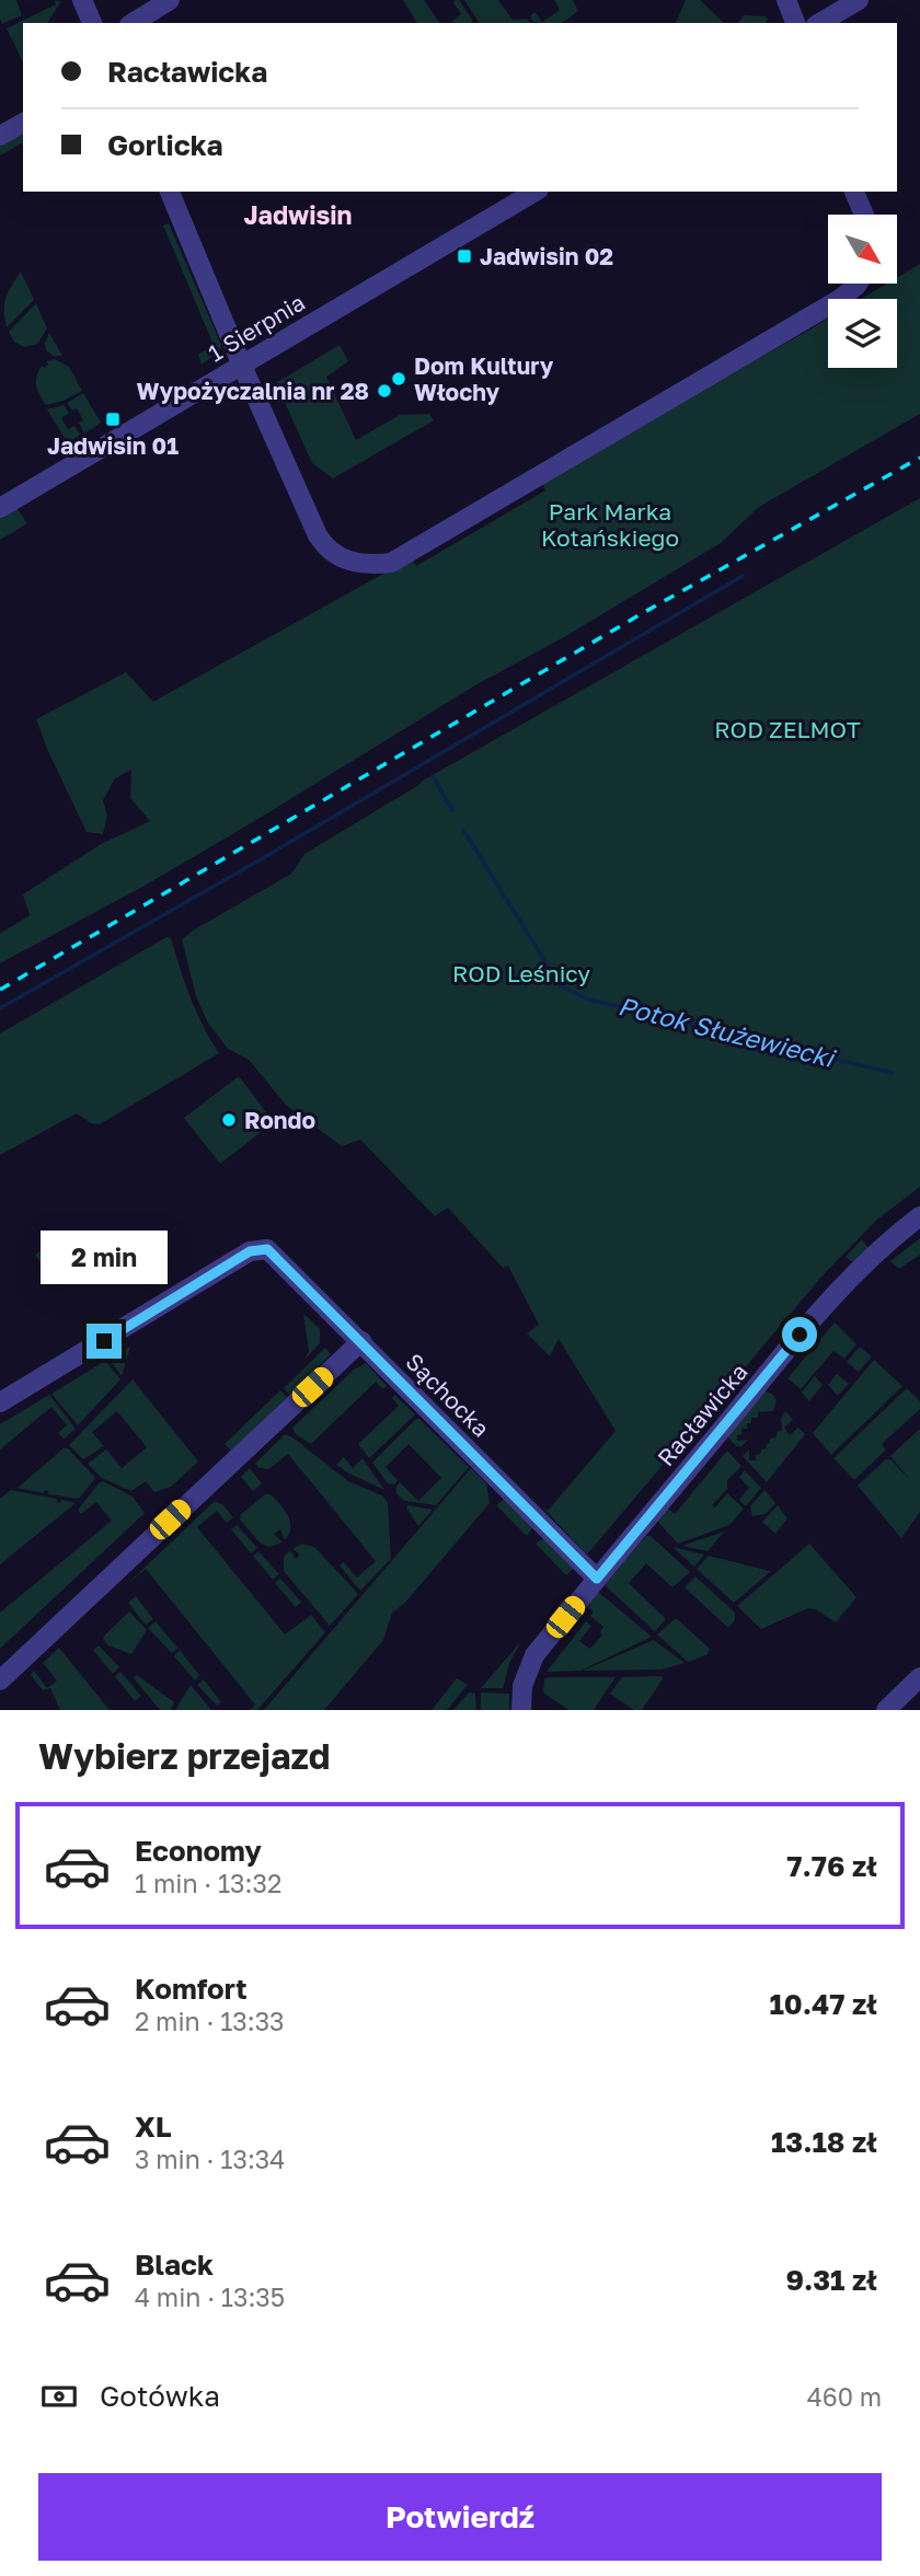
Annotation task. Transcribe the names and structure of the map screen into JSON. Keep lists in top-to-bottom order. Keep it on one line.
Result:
{"streets":{"street":["1 Sierpnia","Sąchocka","Racławicka"]},"crossings":[["Sąchocka","Racławicka"]],"districts":["Jadwisin"],"water":["Potok Służewiecki"],"parks":["Park Marka Kotańskiego","ROD ZELMOT","ROD Leśnicy"],"places":{"transit":["Jadwisin 02","Jadwisin 01"],"other":["Dom Kultury Włochy","Wypożyczalnia nr 28","Rondo"]},"north":"bottom right","page":{"banner":["Racławicka","Gorlicka"],"bubble":"2 min","heading":"Wybierz przejazd","list":[{"name":"Economy","note":"1 min · 13:32","value":"7.76 zł"},{"name":"Komfort","note":"2 min · 13:33","value":"10.47 zł"},{"name":"XL","note":"3 min · 13:34","value":"13.18 zł"},{"name":"Black","note":"4 min · 13:35","value":"9.31 zł"}],"pay":["Gotówka","460 m"],"buttons":"Potwierdź"}}
